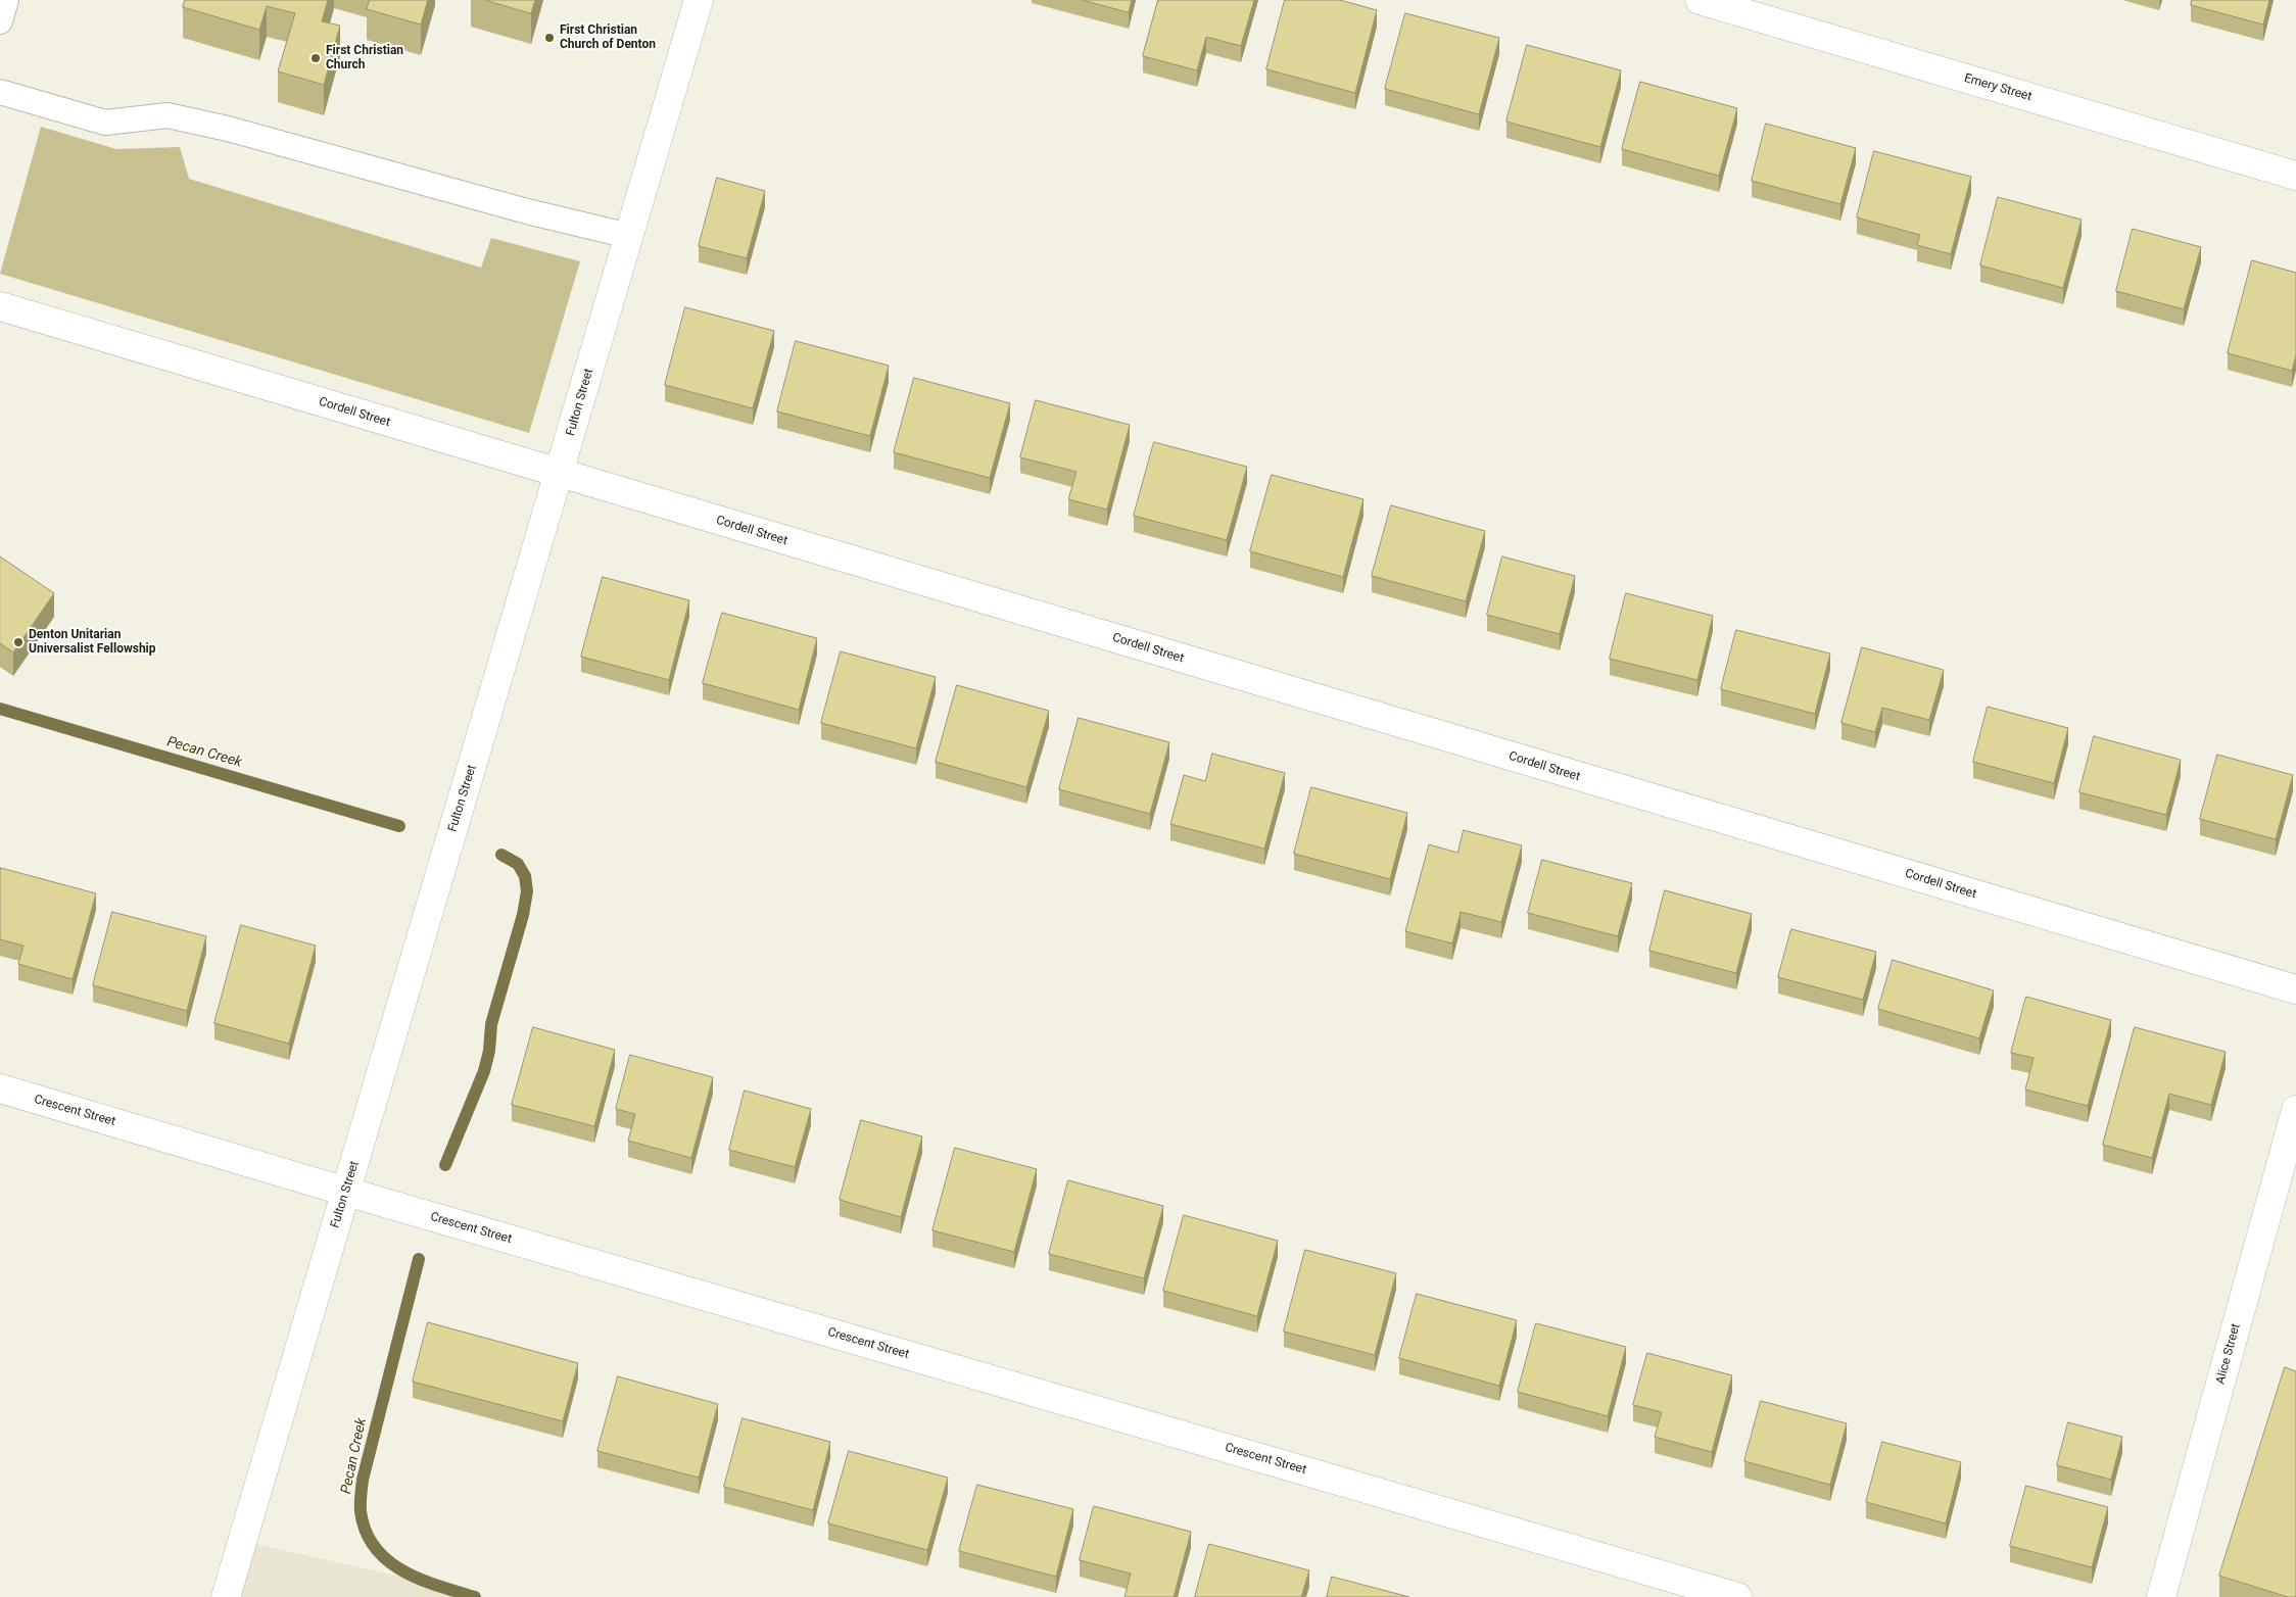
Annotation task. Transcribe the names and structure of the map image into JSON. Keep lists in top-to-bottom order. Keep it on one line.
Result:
{"streets":{"street":["Emery Street","Fulton Street","Cordell Street","Crescent Street","Alice Street"]},"crossings":[["Fulton Street","Cordell Street"],["Fulton Street","Crescent Street"]],"water":["Pecan Creek"],"places":["First Christian Church of Denton","First Christian Church","Denton Unitarian Universalist Fellowship"]}
